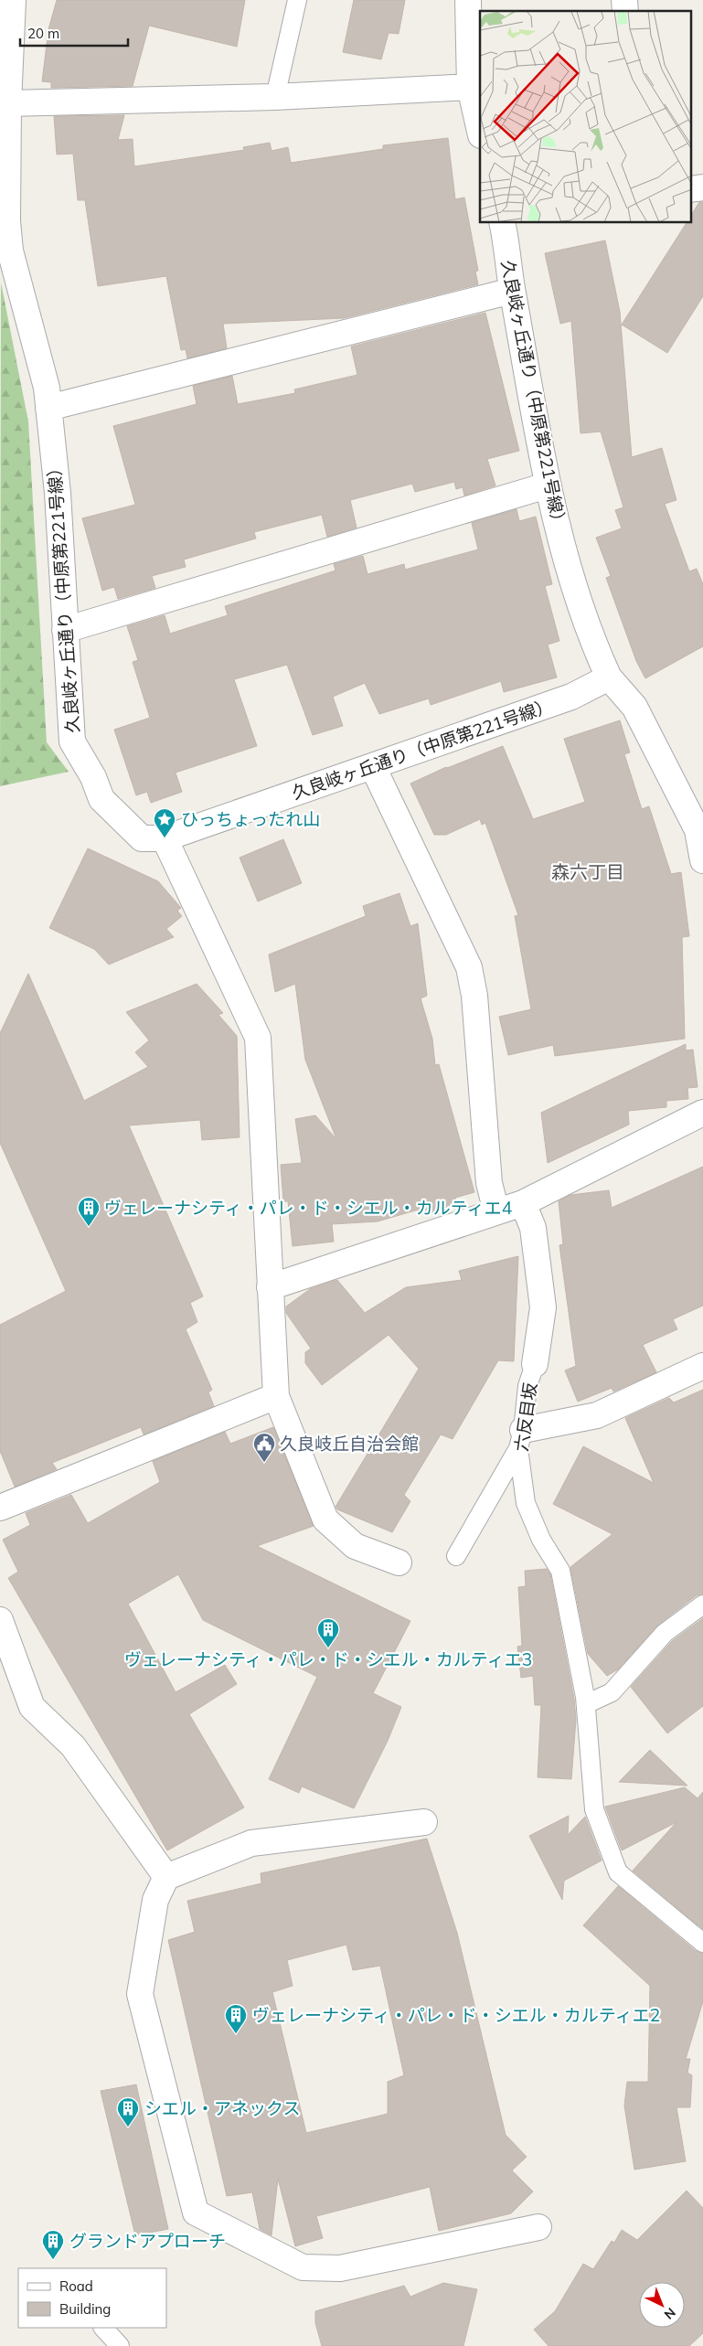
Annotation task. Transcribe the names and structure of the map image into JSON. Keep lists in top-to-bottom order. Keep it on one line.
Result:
{"streets":{"street":["久良岐ヶ丘通り（中原第221号線）"],"lane":["六反目坂"]},"districts":["森六丁目"],"places":{"place":["ひっちょったれ山"],"building":["ヴェレーナシティ・パレ・ド・シエル・カルティエ4","ヴェレーナシティ・パレ・ド・シエル・カルティエ3","ヴェレーナシティ・パレ・ド・シエル・カルティエ2","シエル・アネックス","グランドアプローチ"],"public building":["久良岐丘自治会館"]},"legend":["Road","Building"],"scale_bar":"20 m","north":"bottom right"}
